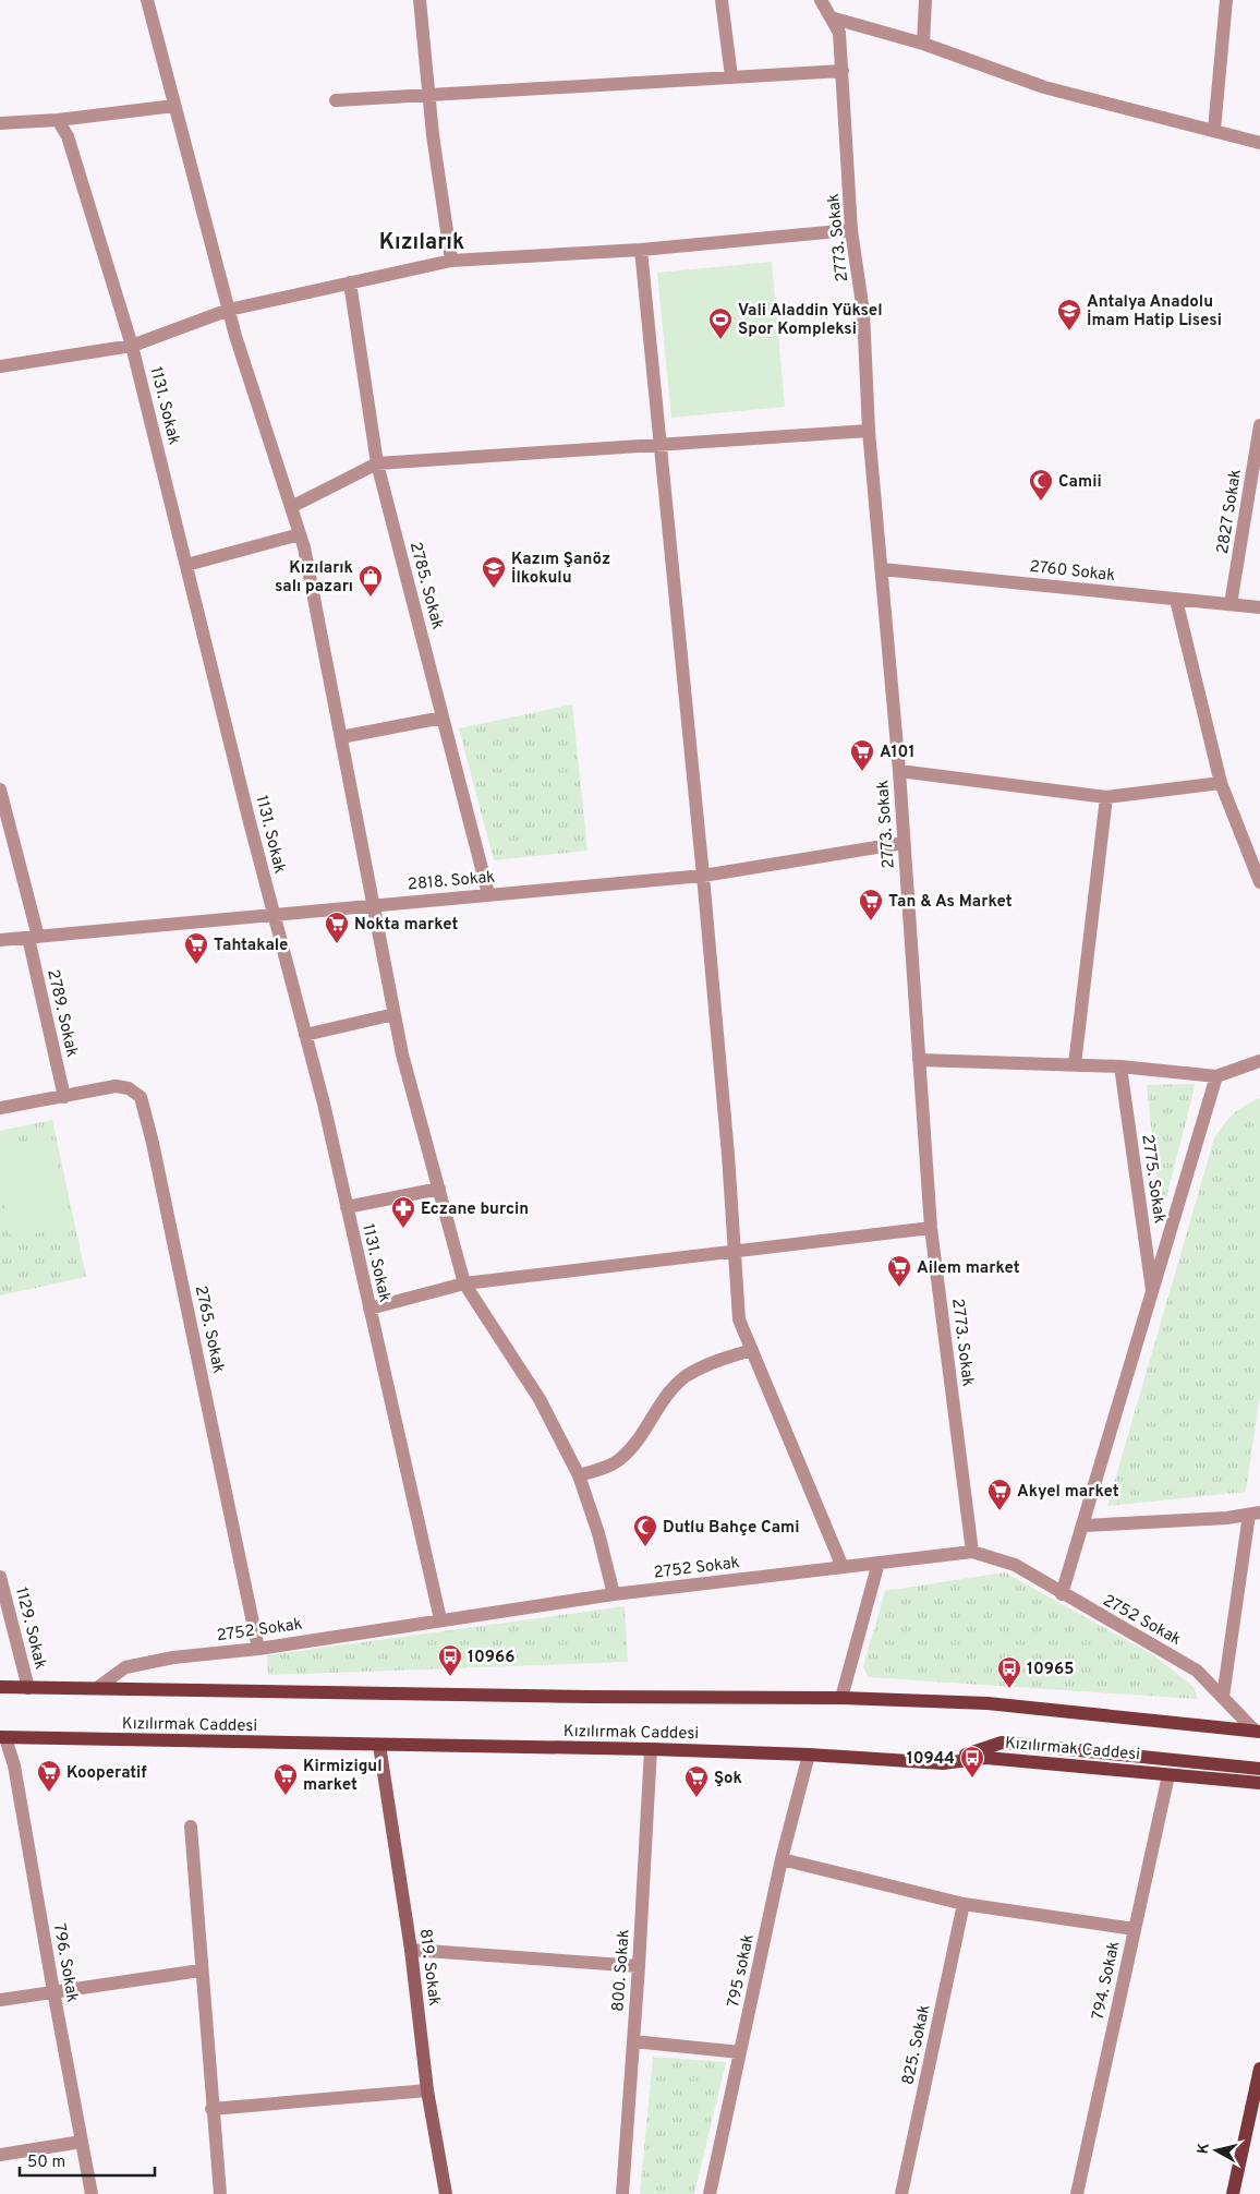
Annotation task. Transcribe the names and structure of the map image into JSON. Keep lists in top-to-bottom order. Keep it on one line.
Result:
{"streets":{"main road":["Kızılırmak Caddesi"],"street":["2773. Sokak","1131. Sokak","2827 Sokak","2760 Sokak","2785. Sokak","2818. Sokak","2789. Sokak","2775. Sokak","2765. Sokak","2752 Sokak","1129. Sokak","796. Sokak","819. Sokak","800. Sokak","795 sokak","794. Sokak","825. Sokak"]},"crossings":[["2773. Sokak","2760 Sokak"],["2773. Sokak","2818. Sokak"],["2773. Sokak","2752 Sokak"],["1131. Sokak","2818. Sokak"],["1131. Sokak","2752 Sokak"],["2827 Sokak","2760 Sokak"],["2785. Sokak","2818. Sokak"],["2818. Sokak","2789. Sokak"],["2789. Sokak","2765. Sokak"],["2765. Sokak","2752 Sokak"],["2752 Sokak","Kızılırmak Caddesi"],["1129. Sokak","Kızılırmak Caddesi"],["Kızılırmak Caddesi","796. Sokak"],["Kızılırmak Caddesi","819. Sokak"],["Kızılırmak Caddesi","800. Sokak"],["Kızılırmak Caddesi","795 sokak"],["Kızılırmak Caddesi","794. Sokak"]],"districts":["Kızılarık"],"places":{"school or university":["Antalya Anadolu İmam Hatip Lisesi","Kazım Şanöz İlkokulu"],"sports":["Vali Aladdin Yüksel Spor Kompleksi"],"mosque":["Camii","Dutlu Bahçe Cami"],"shop":["Kızılarık salı pazarı"],"supermarket":["A101","Tan & As Market","Nokta market","Tahtakale","Ailem market","Akyel market","Kooperatif","Kirmizigul market","Şok"],"pharmacy":["Eczane burcin"],"bus stop":["10966","10965","10944"]},"scale_bar":"50 m","north":"left"}
